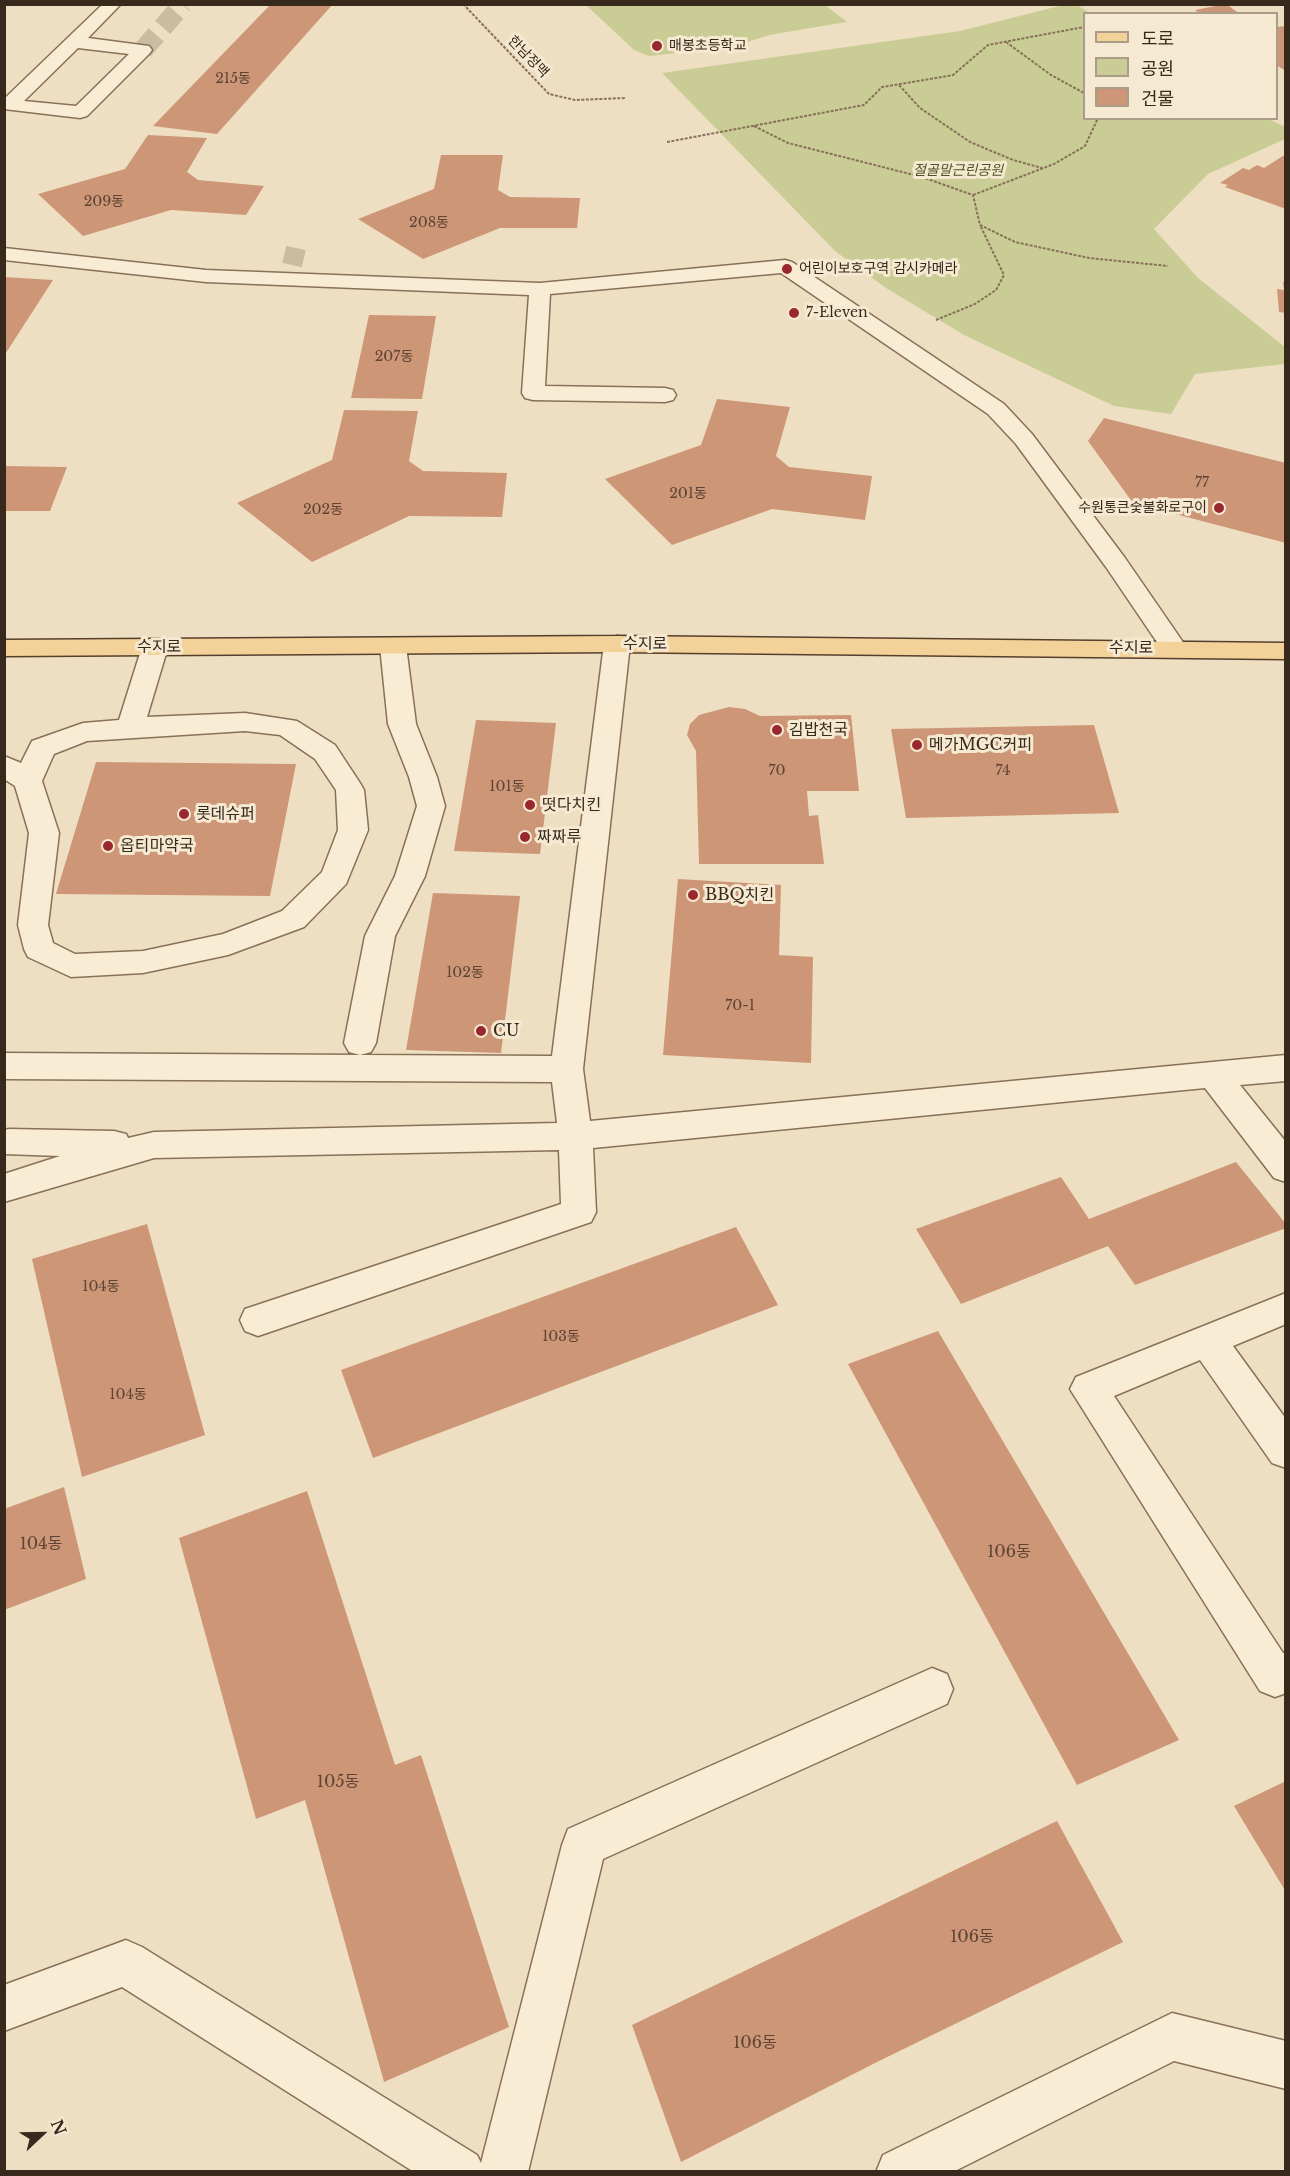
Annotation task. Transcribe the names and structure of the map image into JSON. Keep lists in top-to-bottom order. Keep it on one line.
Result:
{"streets":{"main road":["수지로"],"path":["한남정맥"]},"parks":["절골말근린공원"],"places":["매봉초등학교","어린이보호구역 감시카메라","7-Eleven","수원통큰숯불화로구이","김밥천국","메가MGC커피","떳다치킨","롯데슈퍼","짜짜루","옵티마약국","BBQ치킨","CU"],"house_numbers":["215동","209동","208동","207동","77","201동","202동","70","74","101동","102동","70-1","104동","103동","104동","104동","106동","105동","106동","106동"],"legend":["도로","공원","건물"],"north":"right"}
